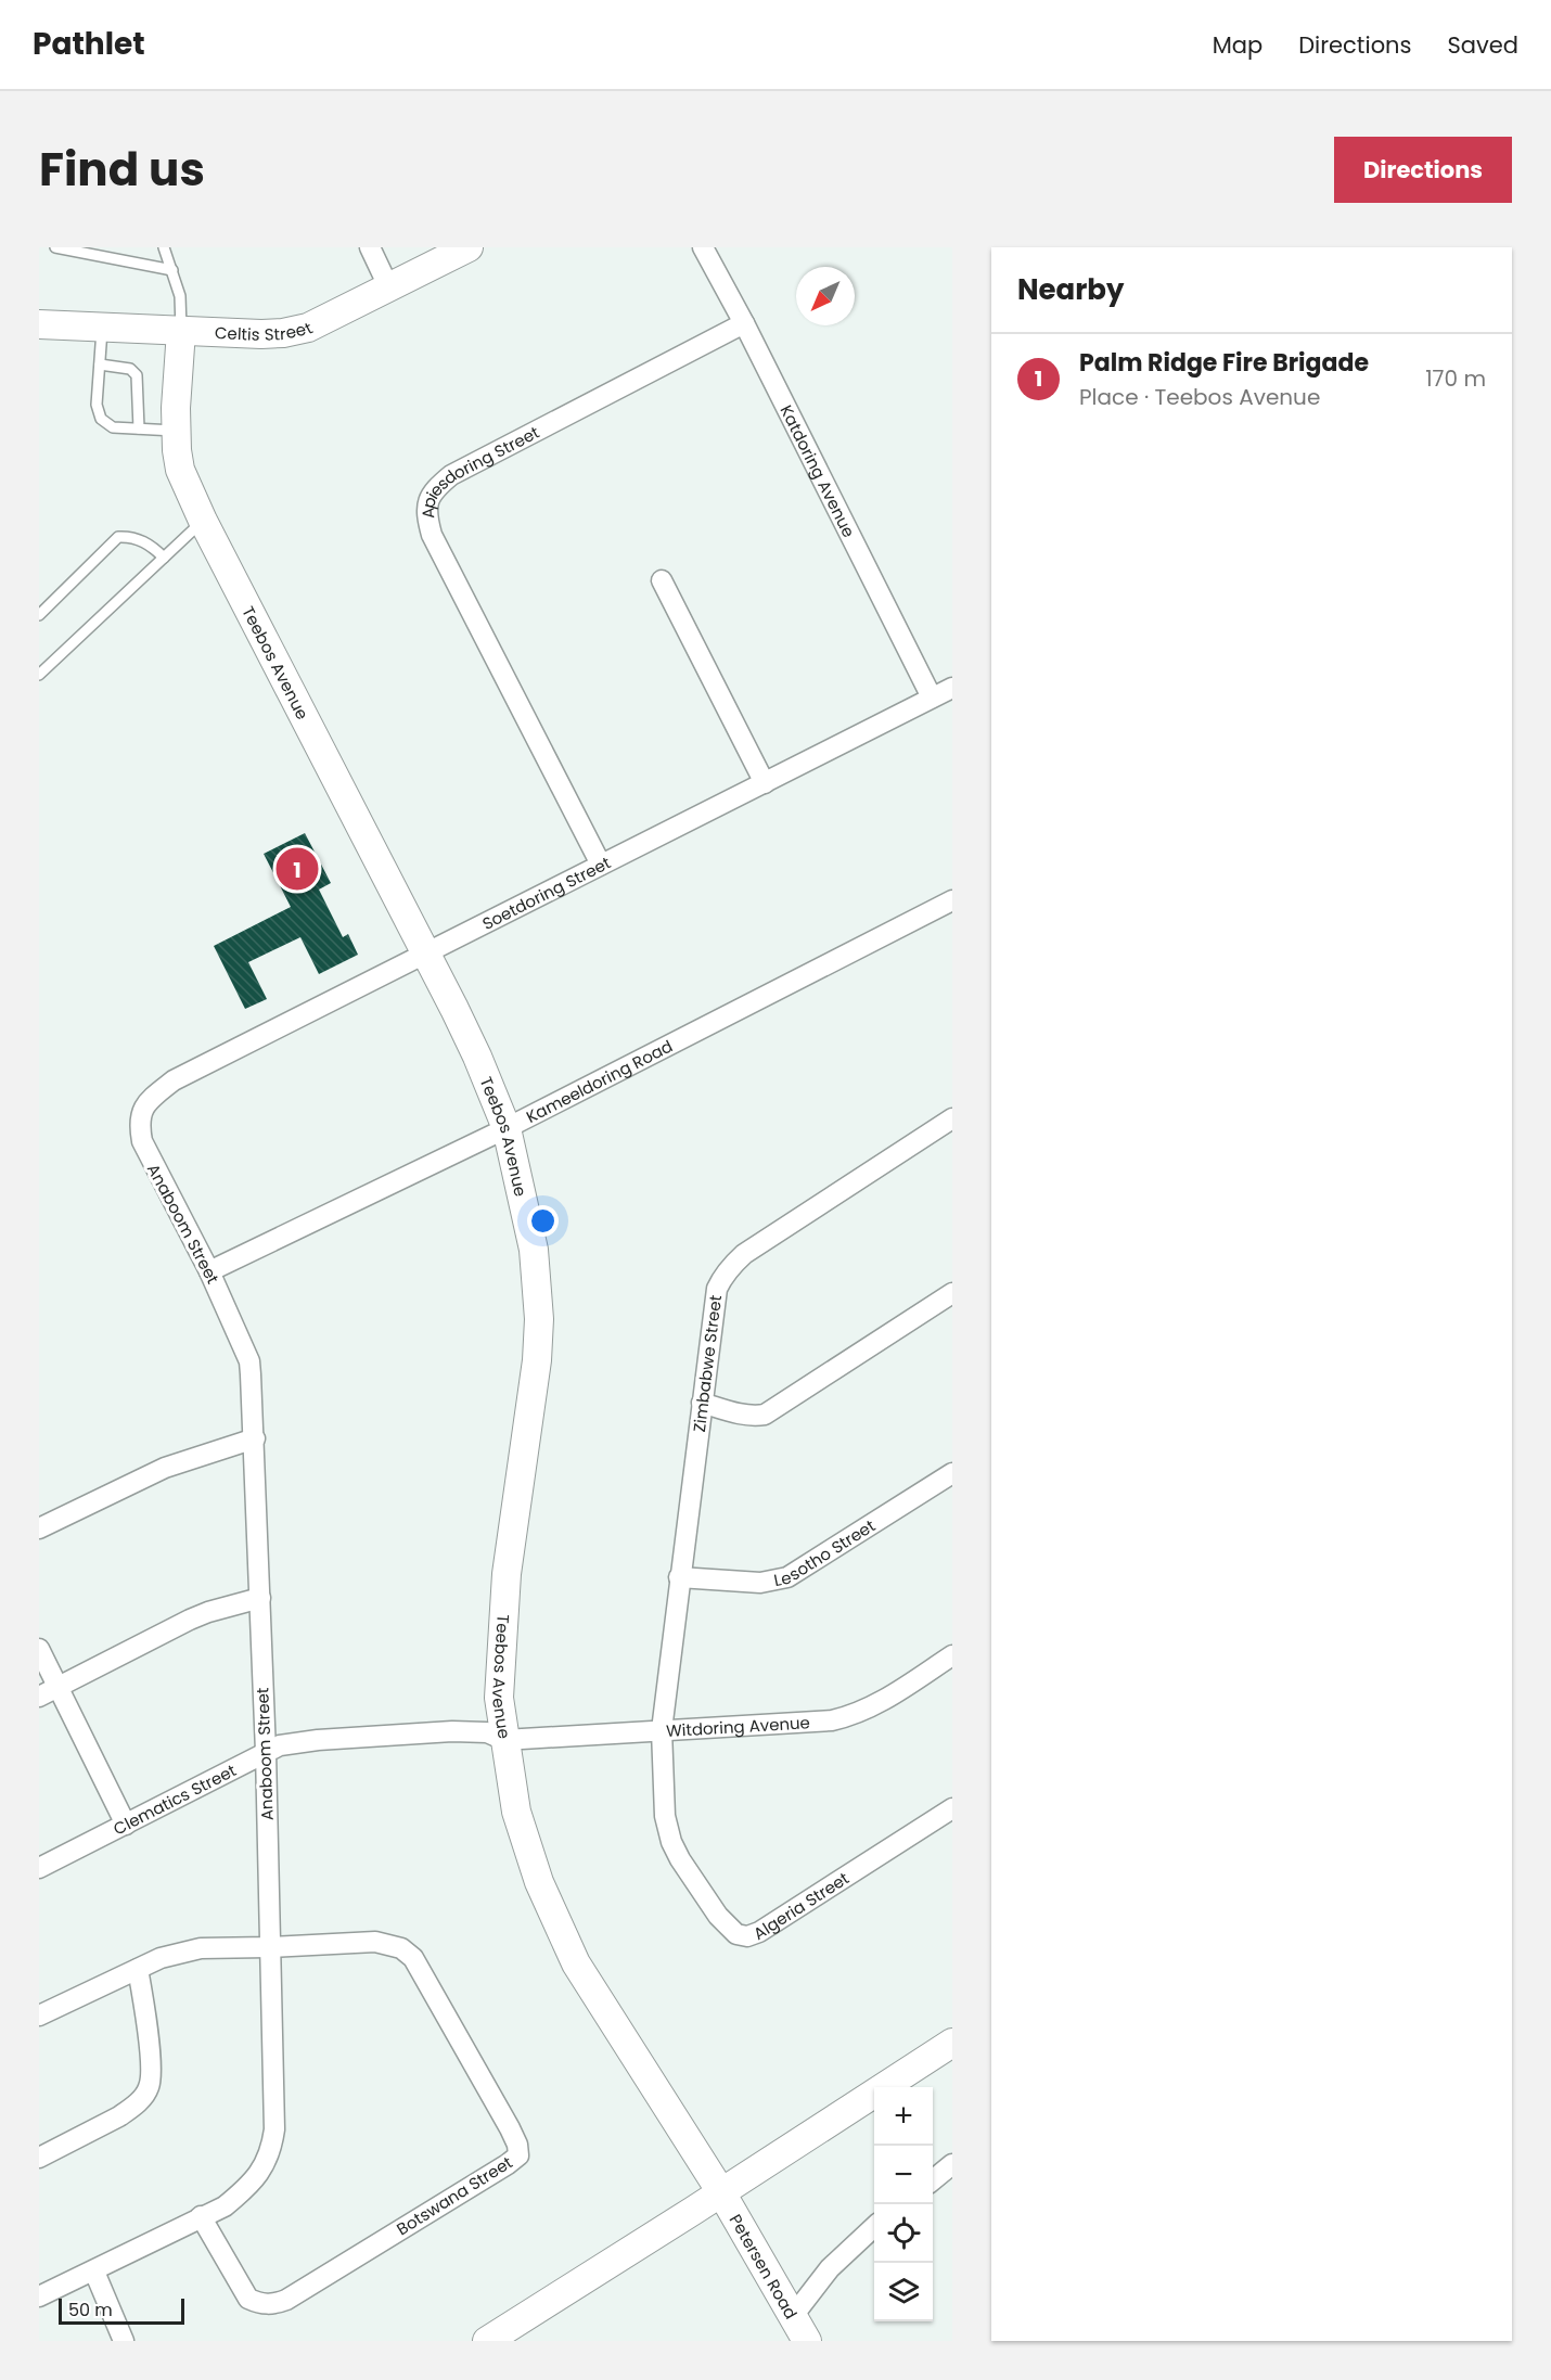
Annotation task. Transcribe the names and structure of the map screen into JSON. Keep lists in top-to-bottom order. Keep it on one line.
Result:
{"streets":{"street":["Celtis Street","Katdoring Avenue","Apiesdoring Street","Teebos Avenue","Soetdoring Street","Kameeldoring Road","Anaboom Street","Zimbabwe Street","Lesotho Street","Witdoring Avenue","Clematics Street","Algeria Street","Botswana Street","Petersen Road"]},"crossings":[["Celtis Street","Teebos Avenue"],["Katdoring Avenue","Apiesdoring Street"],["Katdoring Avenue","Soetdoring Street"],["Apiesdoring Street","Soetdoring Street"],["Teebos Avenue","Soetdoring Street"],["Teebos Avenue","Kameeldoring Road"],["Teebos Avenue","Witdoring Avenue"],["Teebos Avenue","Clematics Street"],["Teebos Avenue","Petersen Road"],["Soetdoring Street","Anaboom Street"],["Kameeldoring Road","Anaboom Street"],["Anaboom Street","Clematics Street"],["Anaboom Street","Botswana Street"],["Zimbabwe Street","Lesotho Street"],["Zimbabwe Street","Witdoring Avenue"],["Zimbabwe Street","Algeria Street"],["Witdoring Avenue","Clematics Street"],["Witdoring Avenue","Algeria Street"]],"scale_bar":"50 m","north":"bottom left","page":{"header":"Pathlet","nav":["Map","Directions","Saved"],"title":"Find us","buttons":"Directions","heading":"Nearby","list":[{"mark":"1","name":"Palm Ridge Fire Brigade","note":"Place · Teebos Avenue","value":"170 m"}],"pins":"1","map_buttons":["+","−"],"scale":"50 m"}}
